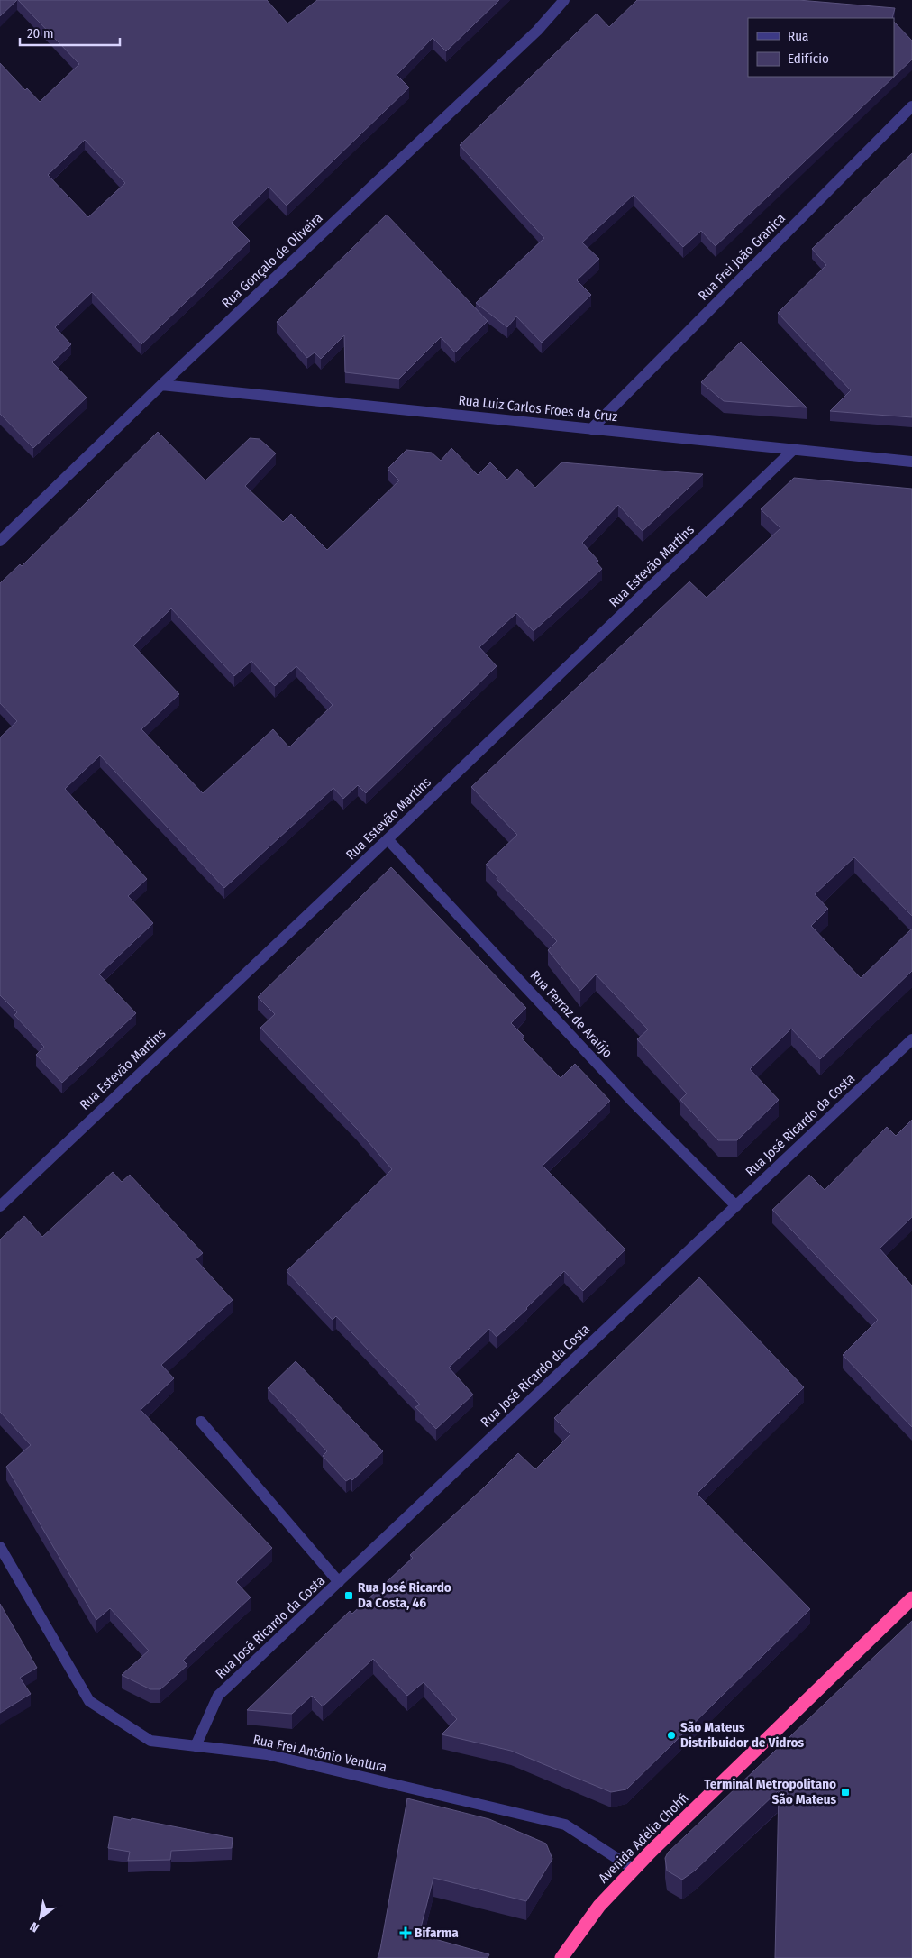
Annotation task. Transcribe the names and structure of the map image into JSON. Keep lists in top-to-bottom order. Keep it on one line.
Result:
{"streets":{"highway":["Avenida Adélia Chohfi"],"street":["Rua Frei João Granica","Rua Gonçalo de Oliveira","Rua Luiz Carlos Froes da Cruz","Rua Estevão Martins","Rua Ferraz de Araújo","Rua José Ricardo da Costa","Rua Frei Antônio Ventura"]},"crossings":[["Rua Frei João Granica","Rua Luiz Carlos Froes da Cruz"],["Rua Gonçalo de Oliveira","Rua Luiz Carlos Froes da Cruz"],["Rua Luiz Carlos Froes da Cruz","Rua Estevão Martins"],["Rua Estevão Martins","Rua Ferraz de Araújo"],["Rua Ferraz de Araújo","Rua José Ricardo da Costa"],["Rua José Ricardo da Costa","Rua Frei Antônio Ventura"],["Rua Frei Antônio Ventura","Avenida Adélia Chohfi"]],"places":{"transit":["Rua José Ricardo Da Costa, 46","Terminal Metropolitano São Mateus"],"other":["São Mateus Distribuidor de Vidros"],"health":["Bifarma"]},"legend":["Rua","Edifício"],"scale_bar":"20 m","north":"bottom left"}
